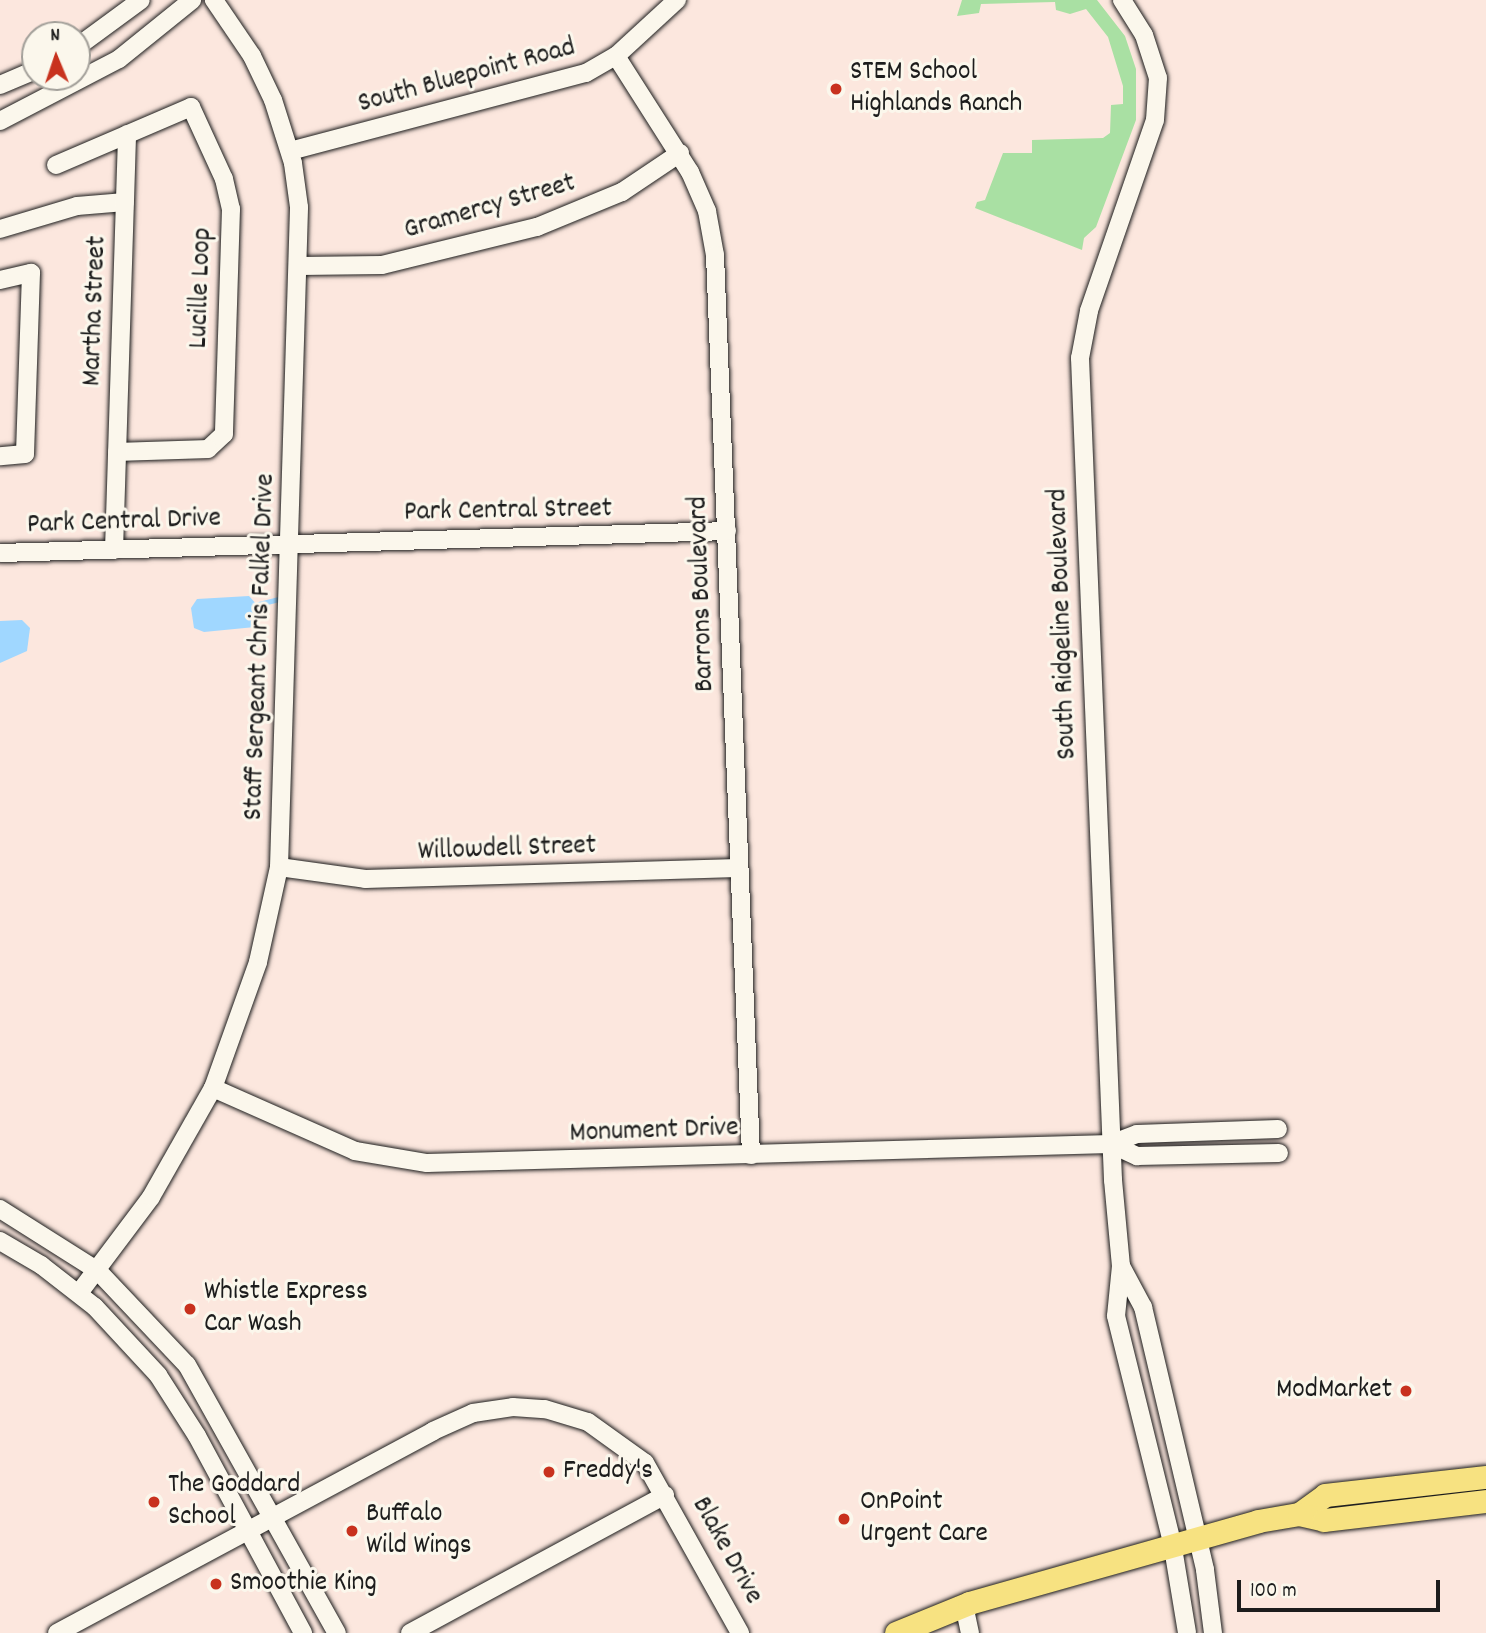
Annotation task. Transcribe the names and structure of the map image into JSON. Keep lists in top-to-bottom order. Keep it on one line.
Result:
{"streets":{"street":["South Bluepoint Road","Gramercy Street","Lucille Loop","Martha Street","Park Central Street","Park Central Drive","Barrons Boulevard","South Ridgeline Boulevard","Staff Sergeant Chris Falkel Drive","Willowdell Street","Monument Drive","Blake Drive"]},"crossings":[["South Bluepoint Road","Barrons Boulevard"],["South Bluepoint Road","Staff Sergeant Chris Falkel Drive"],["Gramercy Street","Barrons Boulevard"],["Gramercy Street","Staff Sergeant Chris Falkel Drive"],["Lucille Loop","Martha Street"],["Martha Street","Park Central Drive"],["Park Central Street","Park Central Drive"],["Park Central Street","Barrons Boulevard"],["Park Central Street","Staff Sergeant Chris Falkel Drive"],["Park Central Drive","Staff Sergeant Chris Falkel Drive"],["Barrons Boulevard","Willowdell Street"],["Barrons Boulevard","Monument Drive"],["South Ridgeline Boulevard","Monument Drive"],["Staff Sergeant Chris Falkel Drive","Willowdell Street"],["Staff Sergeant Chris Falkel Drive","Monument Drive"]],"places":["STEM School Highlands Ranch","Whistle Express Car Wash","ModMarket","Freddy's","The Goddard School","OnPoint Urgent Care","Buffalo Wild Wings","Smoothie King"],"scale_bar":"100 m","north":"top"}
